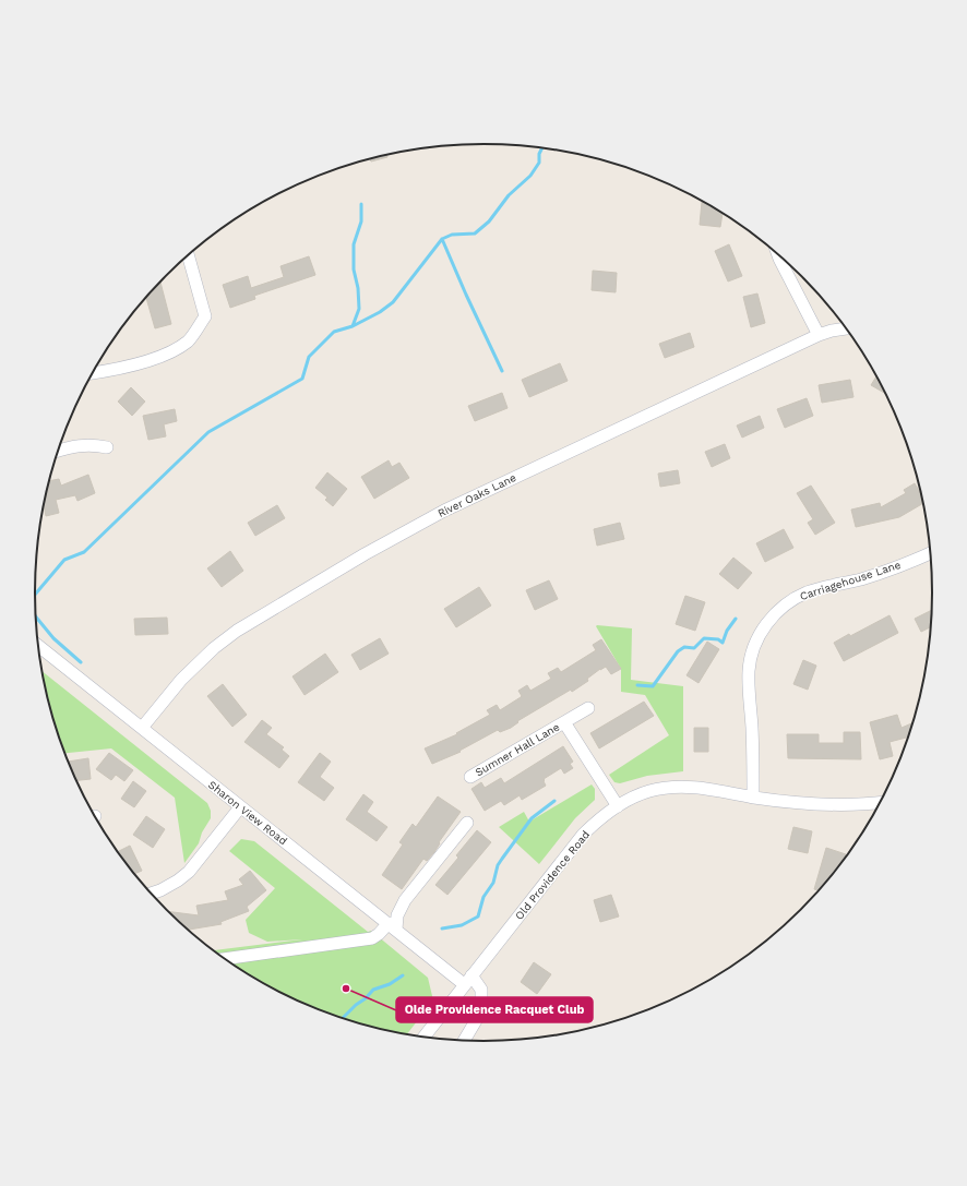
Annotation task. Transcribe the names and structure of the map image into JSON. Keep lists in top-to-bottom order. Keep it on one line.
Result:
{"streets":{"street":["River Oaks Lane","Carriagehouse Lane","Sumner Hall Lane","Sharon View Road","Old Providence Road"]},"crossings":[["River Oaks Lane","Sharon View Road"],["Carriagehouse Lane","Old Providence Road"],["Sumner Hall Lane","Old Providence Road"],["Sharon View Road","Old Providence Road"]],"places":["Olde Providence Racquet Club"]}
